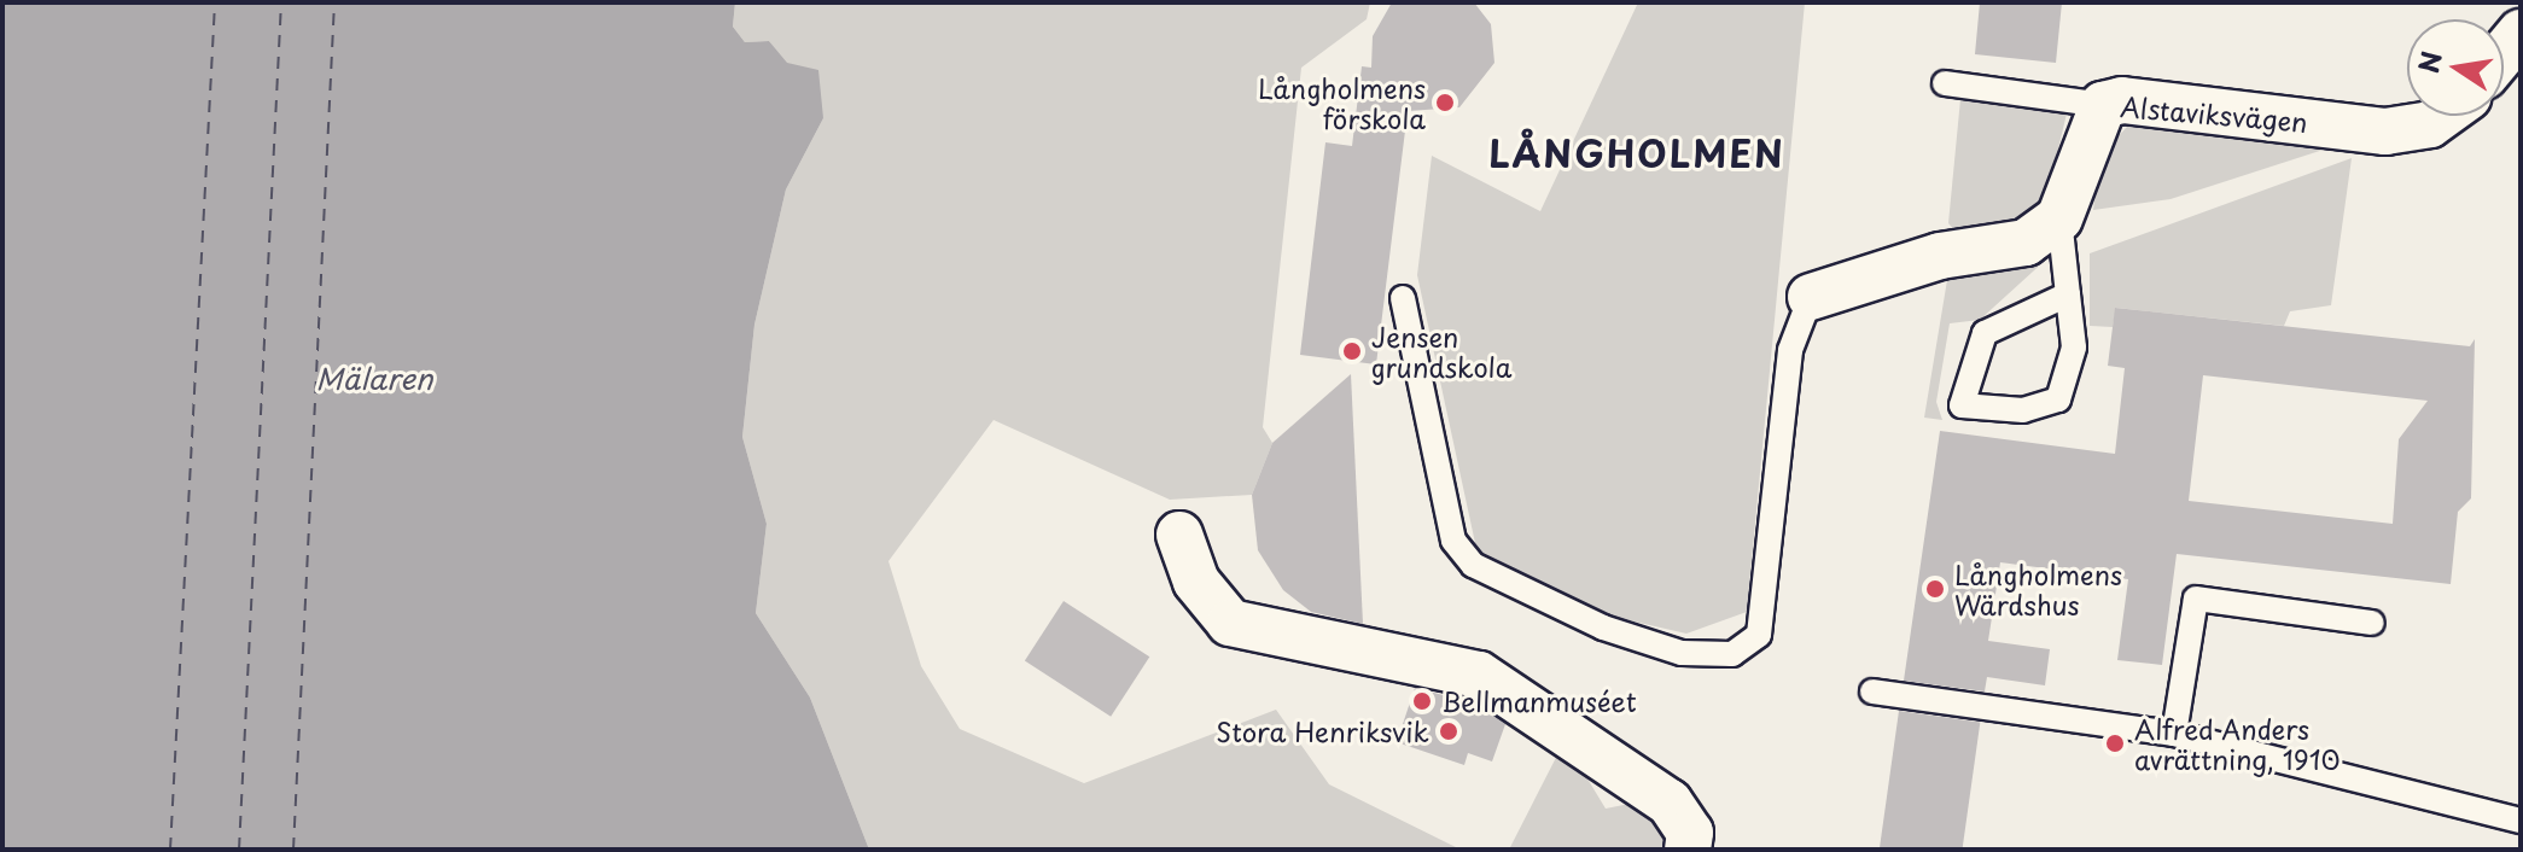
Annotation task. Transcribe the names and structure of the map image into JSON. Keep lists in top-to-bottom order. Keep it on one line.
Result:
{"streets":{"street":["Alstaviksvägen"]},"districts":["LÅNGHOLMEN"],"water":["Mälaren"],"places":["Långholmens förskola","Jensen grundskola","Långholmens Wärdshus","Bellmanmuséet","Stora Henriksvik","Alfred Anders avrättning, 1910"],"north":"left"}
